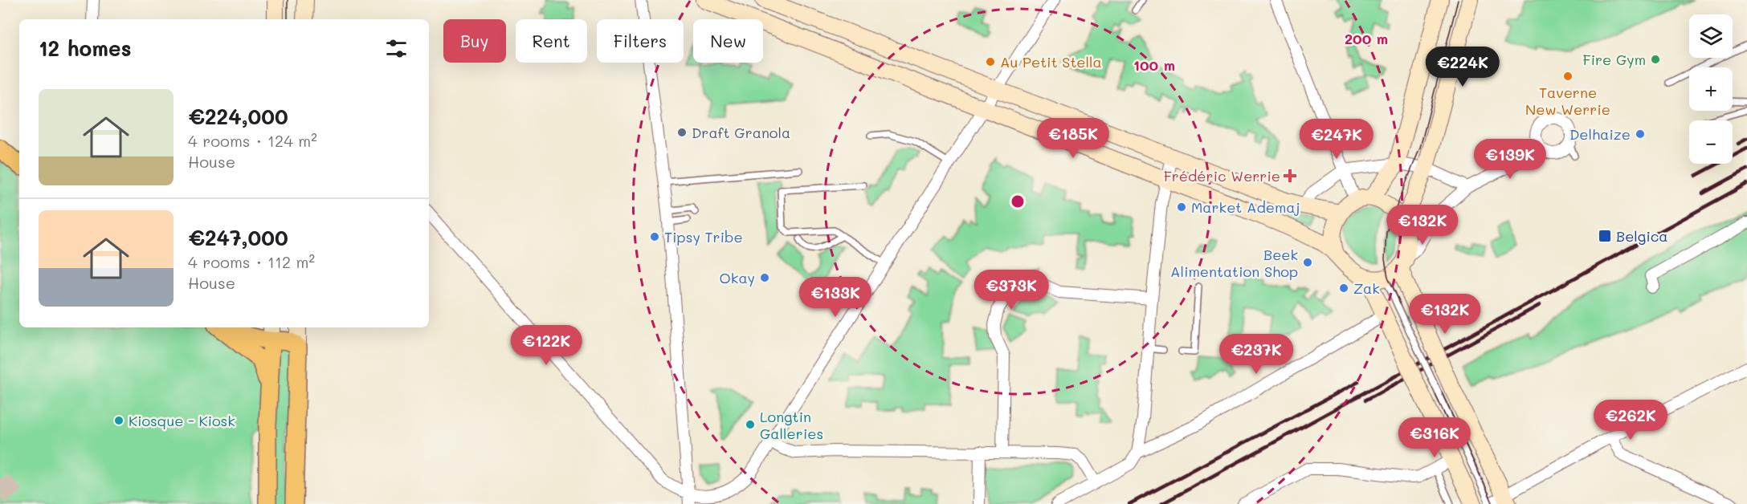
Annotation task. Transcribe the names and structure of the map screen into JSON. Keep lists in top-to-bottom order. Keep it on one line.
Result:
{"places":{"other":["Fire Gym","Au Petit Stella","Taverne New Werrie","Draft Granola","Delhaize","Market Ademaj","Tipsy Tribe","Beek Alimentation Shop","Okay","Zak","Kiosque - Kiosk","Longtin Galleries"],"health":["Frédéric Werrie"],"transit":["Belgica"]},"page":{"map_buttons":["+","−"],"chip":["Buy","Rent","Filters","New"],"heading":"12 homes","price":["€224K","€185K","€247K","€139K","€132K","€373K","€133K","€132K","€122K","€237K","€262K","€316K"],"list":[{"name":"€224,000","note":"4 rooms · 124 m² · House"},{"name":"€247,000","note":"4 rooms · 112 m² · House"}]},"rings":["200 m","100 m"]}
